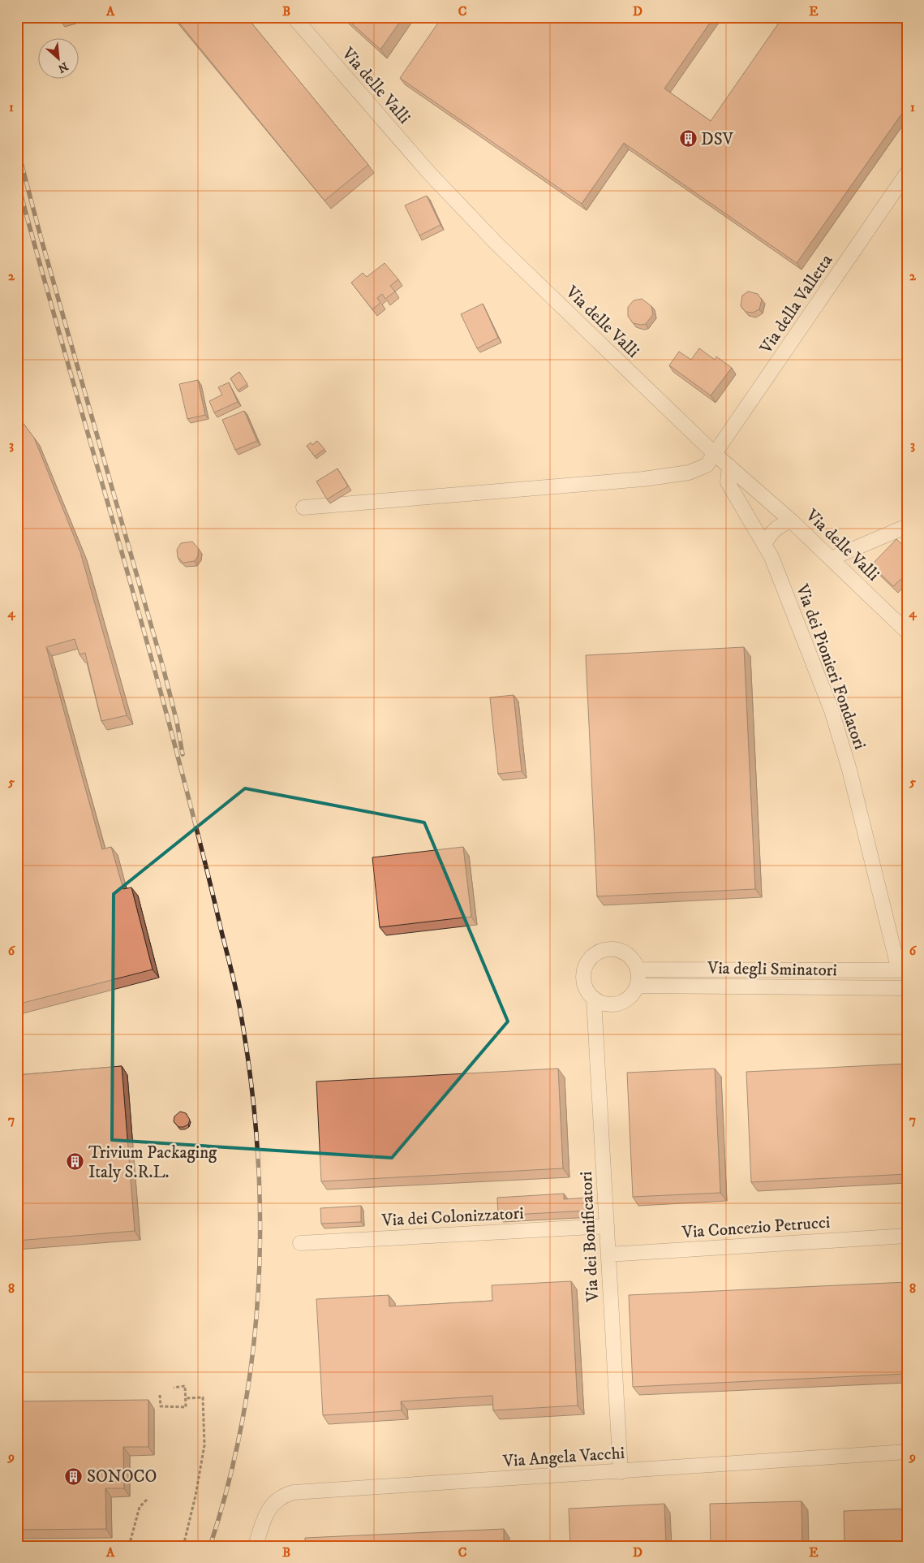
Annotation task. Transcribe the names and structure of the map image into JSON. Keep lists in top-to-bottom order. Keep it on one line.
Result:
{"streets":{"street":["Via delle Valli","Via della Valletta","Via dei Pionieri Fondatori","Via degli Sminatori","Via dei Colonizzatori","Via Concezio Petrucci","Via dei Bonificatori","Via Angela Vacchi"]},"crossings":[["Via delle Valli","Via della Valletta"],["Via delle Valli","Via dei Pionieri Fondatori"],["Via dei Pionieri Fondatori","Via degli Sminatori"],["Via degli Sminatori","Via dei Bonificatori"],["Via dei Colonizzatori","Via dei Bonificatori"],["Via Concezio Petrucci","Via dei Bonificatori"],["Via dei Bonificatori","Via Angela Vacchi"]],"places":{"building":["DSV","Trivium Packaging Italy S.R.L.","SONOCO"]},"north":"bottom right","grid":{"columns":["A","B","C","D","E"],"rows":["1","2","3","4","5","6","7","8","9"]}}
